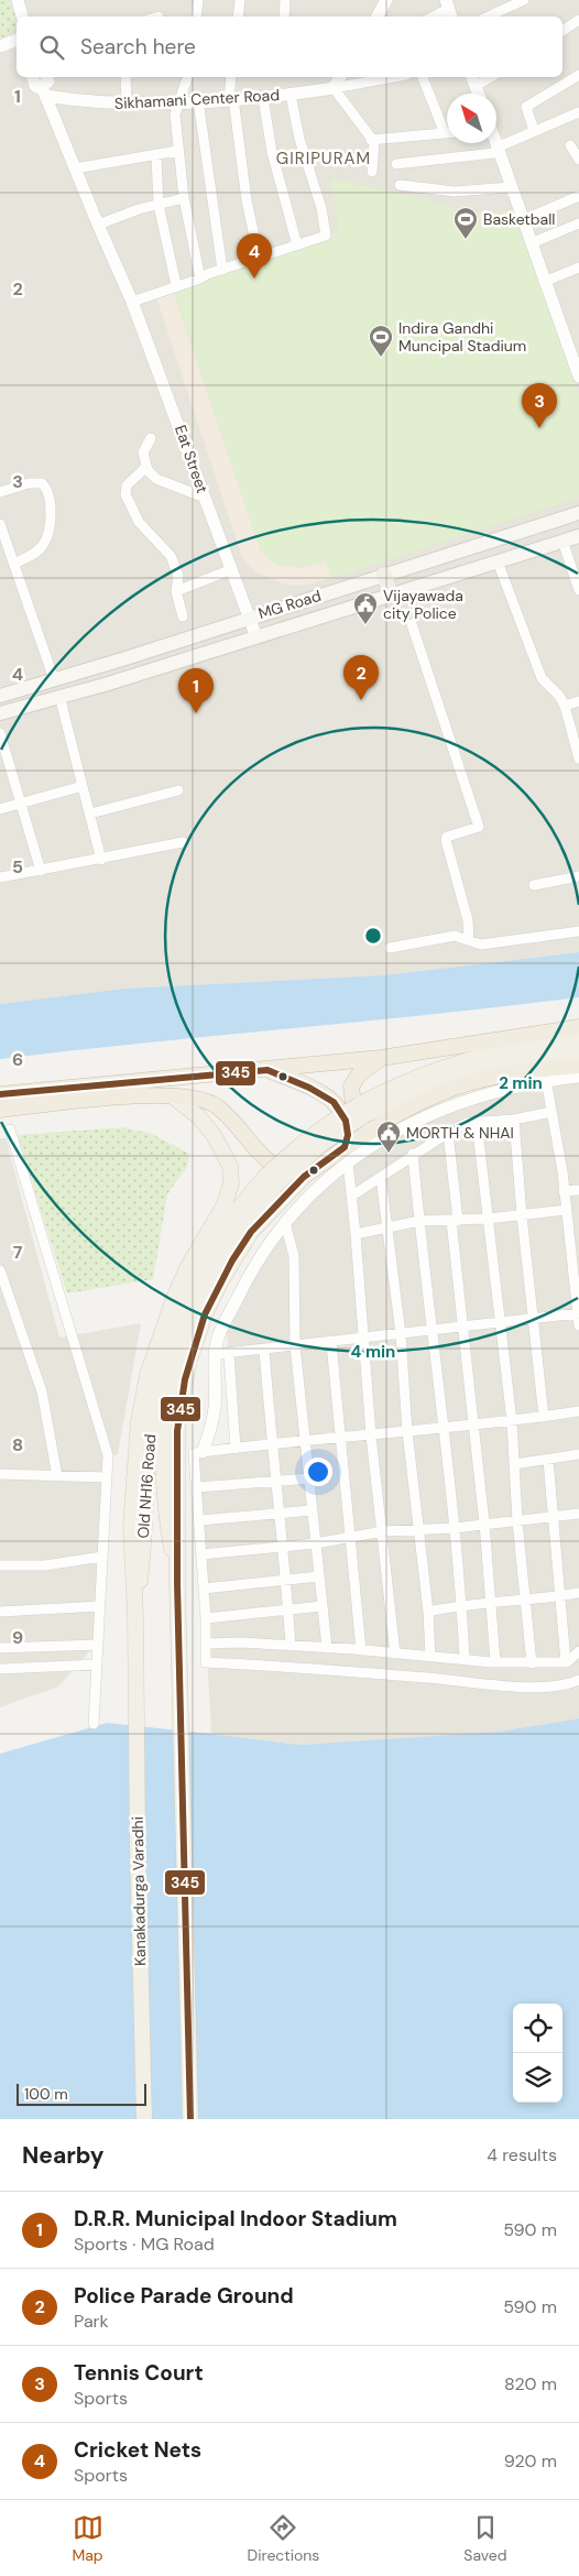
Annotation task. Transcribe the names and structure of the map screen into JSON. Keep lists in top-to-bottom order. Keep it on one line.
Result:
{"streets":{"main road":["MG Road","Old NH16 Road","Kanakadurga Varadhi"],"street":["Sikhamani Center Road","Eat Street"]},"crossings":[["Sikhamani Center Road","Eat Street"],["Eat Street","MG Road"],["Old NH16 Road","Kanakadurga Varadhi"]],"districts":["GIRIPURAM"],"places":{"sports":["Basketball","Indira Gandhi Muncipal Stadium"],"public building":["Vijayawada city Police","MORTH & NHAI"]},"lines":["transit line 345"],"scale_bar":"100 m","north":"top left","page":{"search":"Search here","pins":["4","3","2","1"],"scale":"100 m","heading":["Nearby","4 results"],"list":[{"mark":"1","name":"D.R.R. Municipal Indoor Stadium","note":"Sports · MG Road","value":"590 m"},{"mark":"2","name":"Police Parade Ground","note":"Park","value":"590 m"},{"mark":"3","name":"Tennis Court","note":"Sports","value":"820 m"},{"mark":"4","name":"Cricket Nets","note":"Sports","value":"920 m"}],"nav":["Map","Directions","Saved"]},"grid":{"rows":["1","2","3","4","5","6","7","8","9"]},"rings":["2 min","4 min"]}
